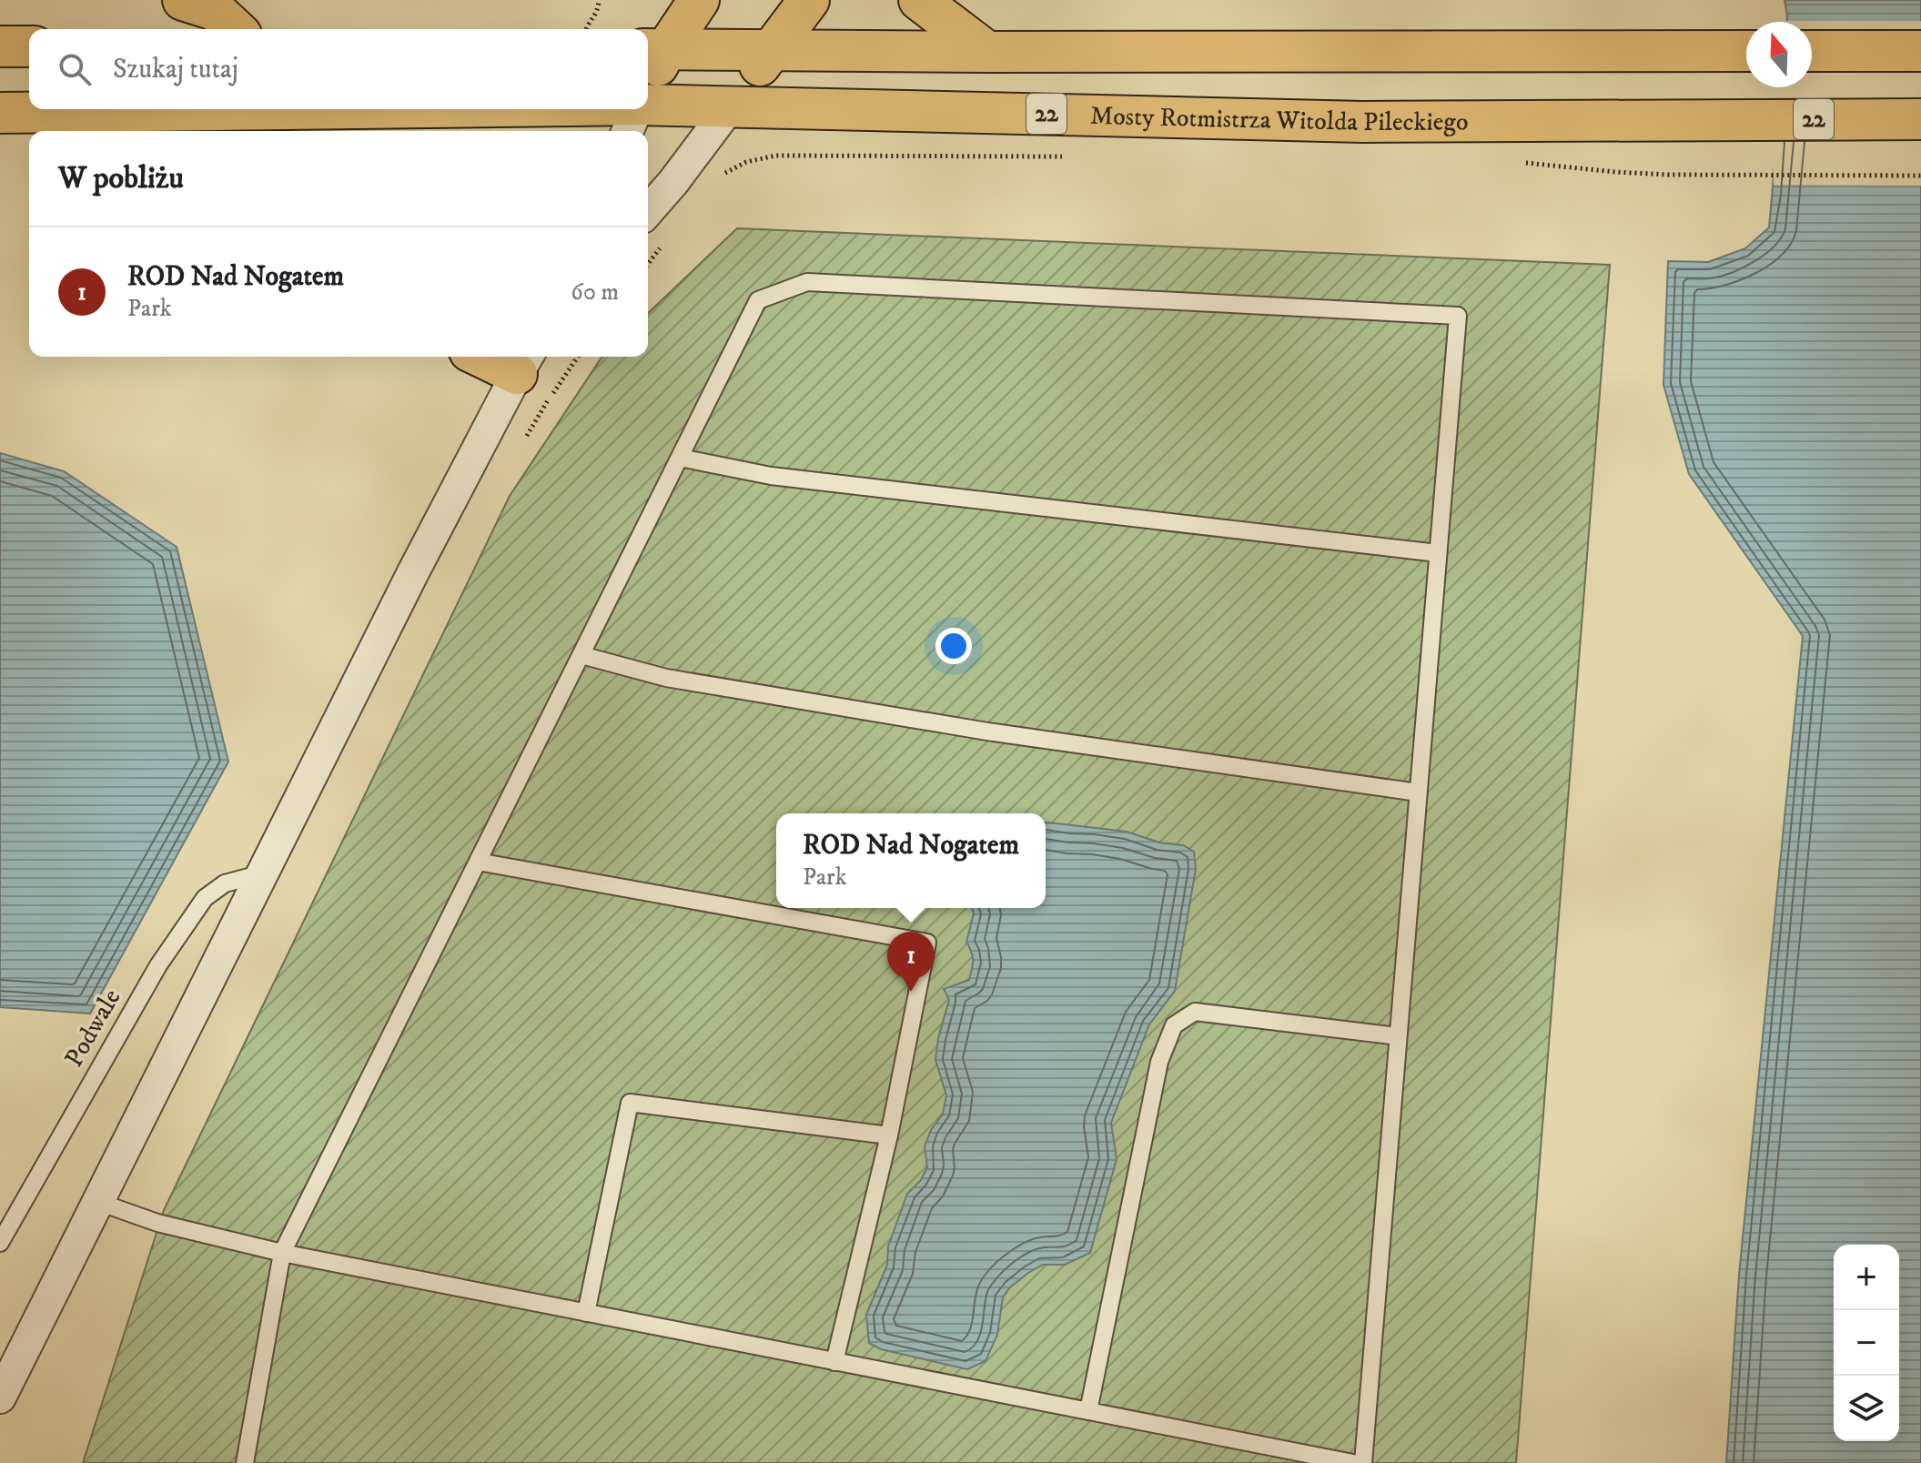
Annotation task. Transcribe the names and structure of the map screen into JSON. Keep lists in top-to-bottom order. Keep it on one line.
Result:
{"streets":{"main road":["22","Mosty Rotmistrza Witolda Pileckiego"],"lane":["Podwale"]},"north":"top","page":{"search":"Szukaj tutaj","heading":"W pobliżu","list":[{"mark":"1","name":"ROD Nad Nogatem","note":"Park","value":"60 m"}],"popup":["ROD Nad Nogatem","Park"],"pins":"1","map_buttons":["+","−"]}}
